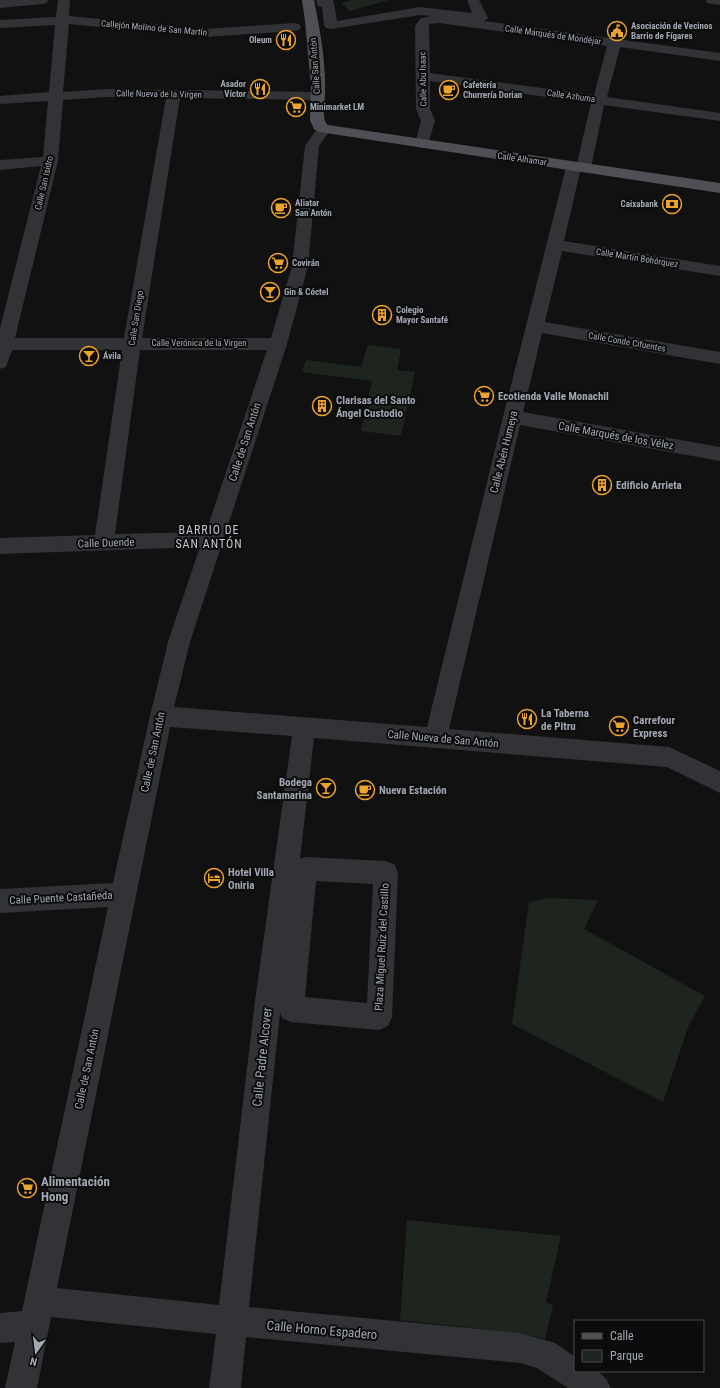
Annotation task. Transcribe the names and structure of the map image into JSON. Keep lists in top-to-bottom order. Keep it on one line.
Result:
{"streets":{"main road":["Calle San Antón","Calle Alhamar"],"street":["Callejón Molino de San Martín","Calle Marqués de Mondéjar","Calle Abu Isaac","Calle Nueva de la Virgen","Calle Azhuma","Calle San Isidro","Calle Martín Bohórquez","Calle San Diego","Calle Conde Cifuentes","Calle Verónica de la Virgen","Calle Marqués de los Vélez","Calle de San Antón","Calle Abén Humeya","Calle Duende","Calle Nueva de San Antón","Calle Puente Castañeda","Plaza Miguel Ruiz del Castillo","Calle Padre Alcover","Calle Horno Espadero"]},"crossings":[["Callejón Molino de San Martín","Calle San Isidro"],["Calle Marqués de Mondéjar","Calle Abu Isaac"],["Calle Marqués de Mondéjar","Calle Abén Humeya"],["Calle San Antón","Calle Nueva de la Virgen"],["Calle San Antón","Calle Alhamar"],["Calle San Antón","Calle de San Antón"],["Calle Abu Isaac","Calle Azhuma"],["Calle Abu Isaac","Calle Alhamar"],["Calle Nueva de la Virgen","Calle San Isidro"],["Calle Nueva de la Virgen","Calle San Diego"],["Calle Azhuma","Calle Abén Humeya"],["Calle Alhamar","Calle de San Antón"],["Calle Alhamar","Calle Abén Humeya"],["Calle San Isidro","Calle Verónica de la Virgen"],["Calle Martín Bohórquez","Calle Abén Humeya"],["Calle San Diego","Calle Verónica de la Virgen"],["Calle San Diego","Calle Duende"],["Calle Conde Cifuentes","Calle Abén Humeya"],["Calle Verónica de la Virgen","Calle de San Antón"],["Calle Marqués de los Vélez","Calle Abén Humeya"],["Calle de San Antón","Calle Duende"],["Calle de San Antón","Calle Nueva de San Antón"],["Calle de San Antón","Calle Puente Castañeda"],["Calle de San Antón","Calle Horno Espadero"],["Calle Abén Humeya","Calle Nueva de San Antón"],["Calle Nueva de San Antón","Calle Padre Alcover"],["Calle Padre Alcover","Calle Horno Espadero"]],"districts":["BARRIO DE SAN ANTÓN"],"places":{"public building":["Asociación de Vecinos Barrio de Fígares"],"restaurant":["Oleum","Asador Víctor","La Taberna de Pitru"],"cafe":["Cafetería Churrería Dorian","Aliatar San Antón","Nueva Estación"],"supermarket":["Minimarket LM","Covirán","Ecotienda Valle Monachil","Carrefour Express","Alimentación Hong"],"bank":["Caixabank"],"bar":["Gin & Cóctel","Ávila","Bodega Santamarina"],"building":["Colegio Mayor Santafé","Clarisas del Santo Ángel Custodio","Edificio Arrieta"],"hotel":["Hotel Villa Oniria"]},"legend":["Calle","Parque"],"north":"bottom"}
